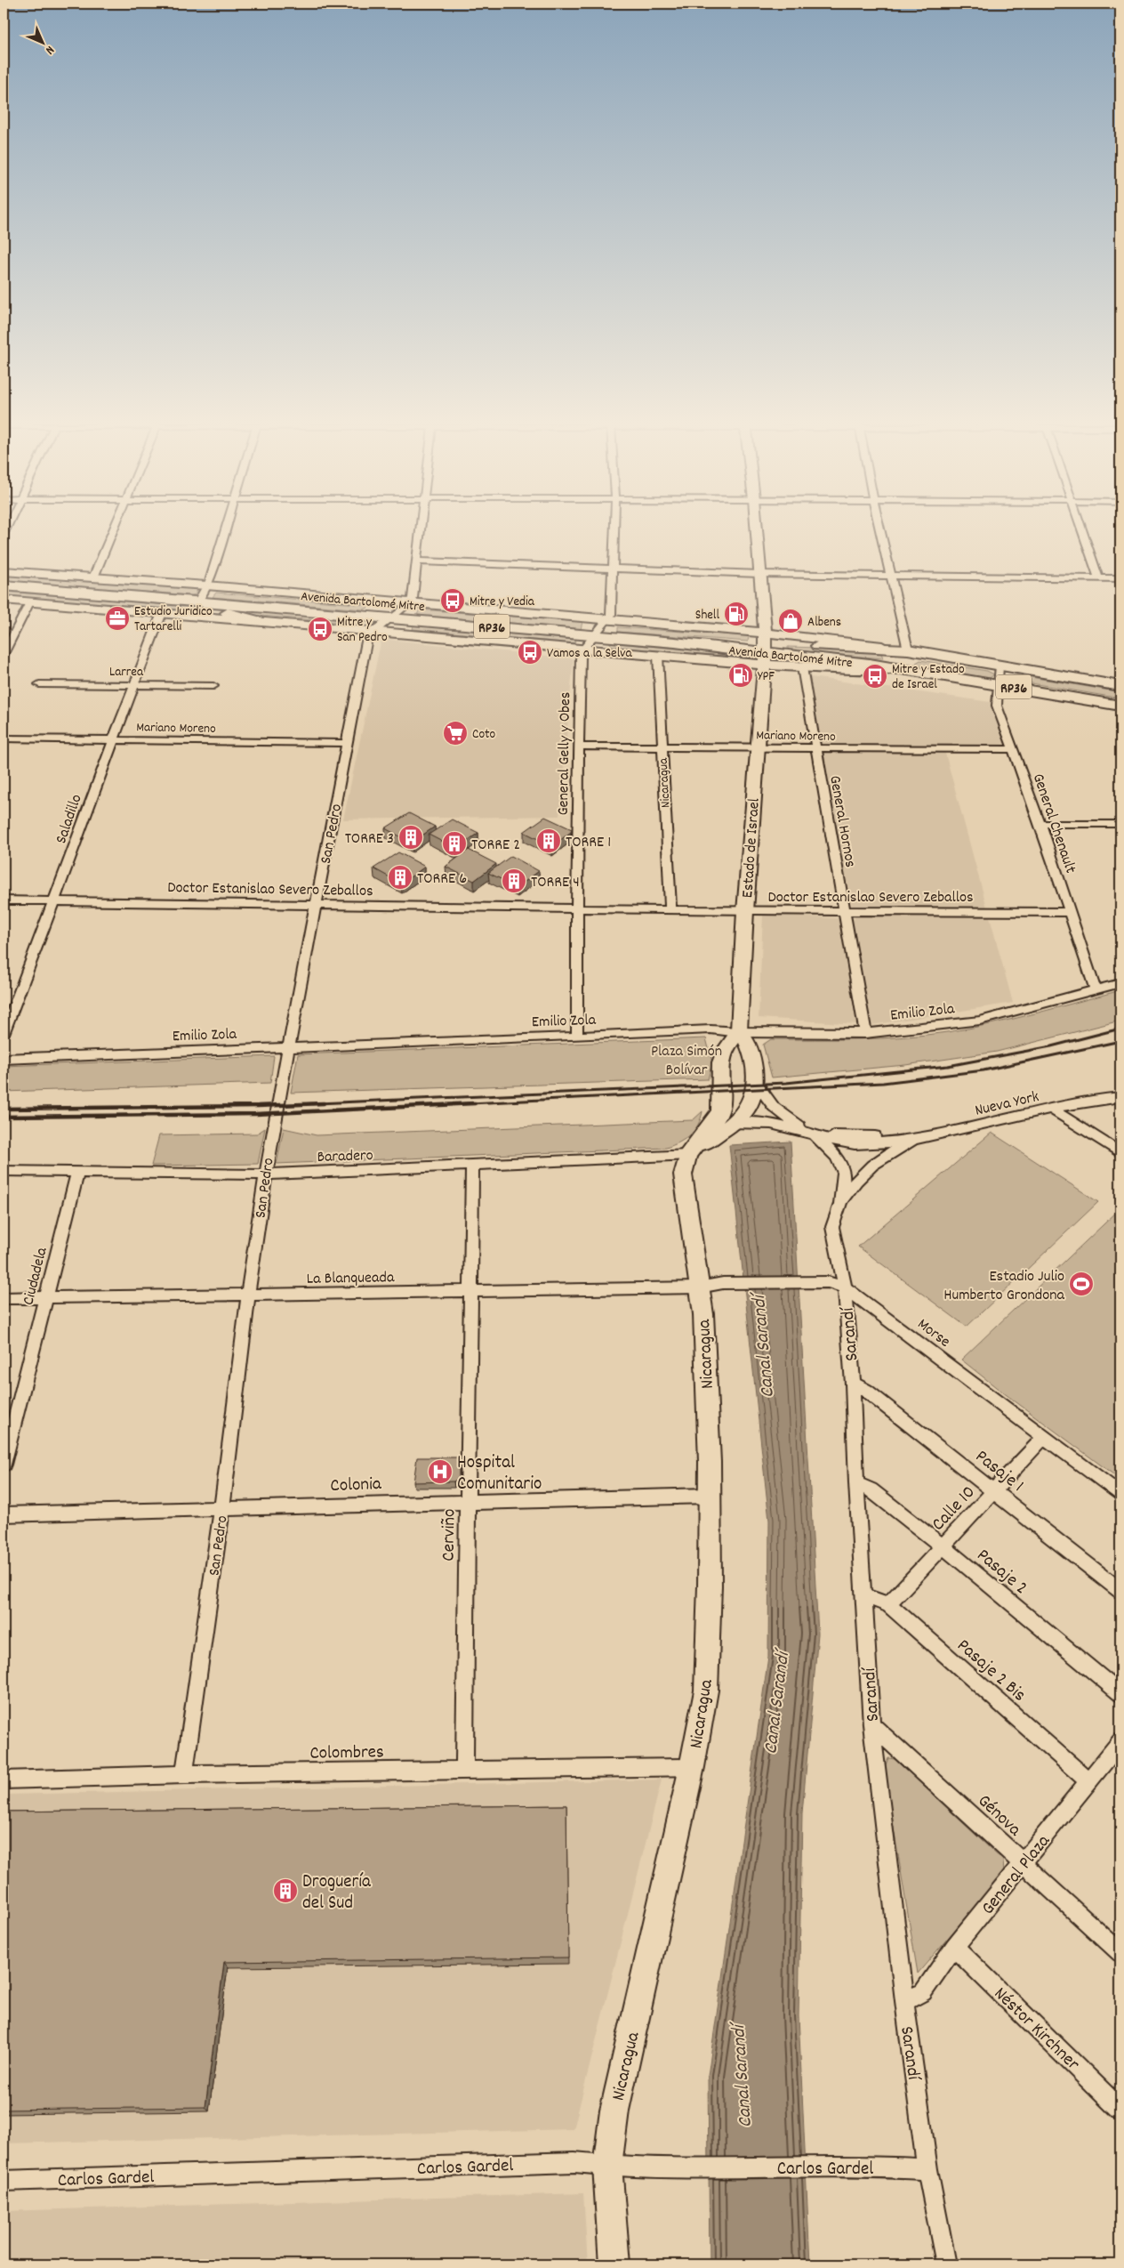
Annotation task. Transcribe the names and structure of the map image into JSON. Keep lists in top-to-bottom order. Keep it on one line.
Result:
{"streets":{"main road":["Avenida Bartolomé Mitre","RP36"],"street":["Larrea","Mariano Moreno","General Gelly y Obes","Nicaragua","Saladillo","General Hornos","General Chenault","San Pedro","Estado de Israel","Doctor Estanislao Severo Zeballos","Emilio Zola","Nueva York","Baradero","Ciudadela","La Blanqueada","Morse","Sarandí","Pasaje 1","Colonia","Calle 10","Cerviño","Pasaje 2","Pasaje 2 Bis","Colombres","Génova","General Plaza","Néstor Kirchner","Carlos Gardel"]},"crossings":[["Avenida Bartolomé Mitre","General Gelly y Obes"],["Avenida Bartolomé Mitre","Nicaragua"],["Avenida Bartolomé Mitre","Saladillo"],["Avenida Bartolomé Mitre","General Hornos"],["Avenida Bartolomé Mitre","General Chenault"],["Avenida Bartolomé Mitre","San Pedro"],["Avenida Bartolomé Mitre","Estado de Israel"],["Larrea","Saladillo"],["Mariano Moreno","General Gelly y Obes"],["Mariano Moreno","Nicaragua"],["Mariano Moreno","Saladillo"],["Mariano Moreno","General Hornos"],["Mariano Moreno","General Chenault"],["Mariano Moreno","San Pedro"],["Mariano Moreno","Estado de Israel"],["General Gelly y Obes","Doctor Estanislao Severo Zeballos"],["General Gelly y Obes","Emilio Zola"],["Nicaragua","Doctor Estanislao Severo Zeballos"],["Nicaragua","Baradero"],["Nicaragua","La Blanqueada"],["Nicaragua","Morse"],["Nicaragua","Colonia"],["Nicaragua","Colombres"],["Nicaragua","Carlos Gardel"],["Saladillo","Doctor Estanislao Severo Zeballos"],["General Hornos","Doctor Estanislao Severo Zeballos"],["General Hornos","Emilio Zola"],["General Chenault","Doctor Estanislao Severo Zeballos"],["General Chenault","Emilio Zola"],["San Pedro","Doctor Estanislao Severo Zeballos"],["San Pedro","Emilio Zola"],["San Pedro","Baradero"],["San Pedro","La Blanqueada"],["San Pedro","Colonia"],["San Pedro","Colombres"],["Estado de Israel","Doctor Estanislao Severo Zeballos"],["Estado de Israel","Emilio Zola"],["Nueva York","Sarandí"],["Baradero","Ciudadela"],["Baradero","Cerviño"],["Ciudadela","La Blanqueada"],["La Blanqueada","Morse"],["La Blanqueada","Cerviño"],["Morse","Sarandí"],["Morse","Calle 10"],["Sarandí","Pasaje 1"],["Sarandí","Pasaje 2"],["Sarandí","Pasaje 2 Bis"],["Sarandí","Génova"],["Sarandí","General Plaza"],["Sarandí","Carlos Gardel"],["Pasaje 1","Calle 10"],["Colonia","Cerviño"],["Calle 10","Pasaje 2"],["Calle 10","Pasaje 2 Bis"],["Cerviño","Colombres"],["Pasaje 2 Bis","General Plaza"],["Génova","General Plaza"],["General Plaza","Néstor Kirchner"]],"water":["Canal Sarandí"],"parks":["Plaza Simón Bolívar"],"places":{"bus stop":["Mitre y Vedia","Mitre y San Pedro","Vamos a la Selva","Mitre y Estado de Israel"],"fuel station":["Shell","YPF"],"office":["Estudio Juridico Tartarelli"],"shop":["Albens"],"supermarket":["Coto"],"building":["TORRE 3","TORRE 1","TORRE 2","TORRE 6","TORRE 4","Droguería del Sud"],"sports":["Estadio Julio Humberto Grondona"],"hospital":["Hospital Comunitario"]},"north":"bottom right"}
